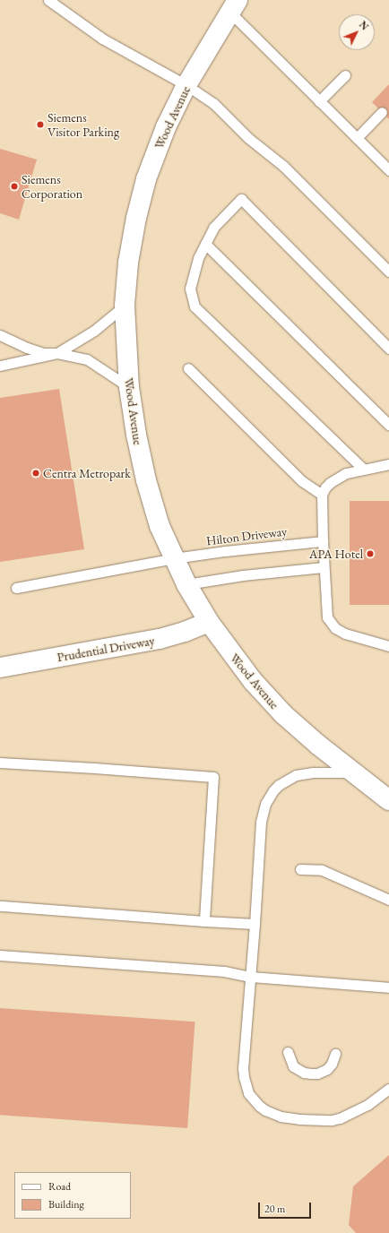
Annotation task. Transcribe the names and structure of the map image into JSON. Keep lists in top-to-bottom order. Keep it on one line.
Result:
{"streets":{"street":["Wood Avenue","Prudential Driveway"],"lane":["Hilton Driveway"]},"crossings":[["Wood Avenue","Hilton Driveway"],["Wood Avenue","Prudential Driveway"]],"places":["Siemens Visitor Parking","Siemens Corporation","Centra Metropark","APA Hotel"],"legend":["Road","Building"],"scale_bar":"20 m","north":"top right"}
